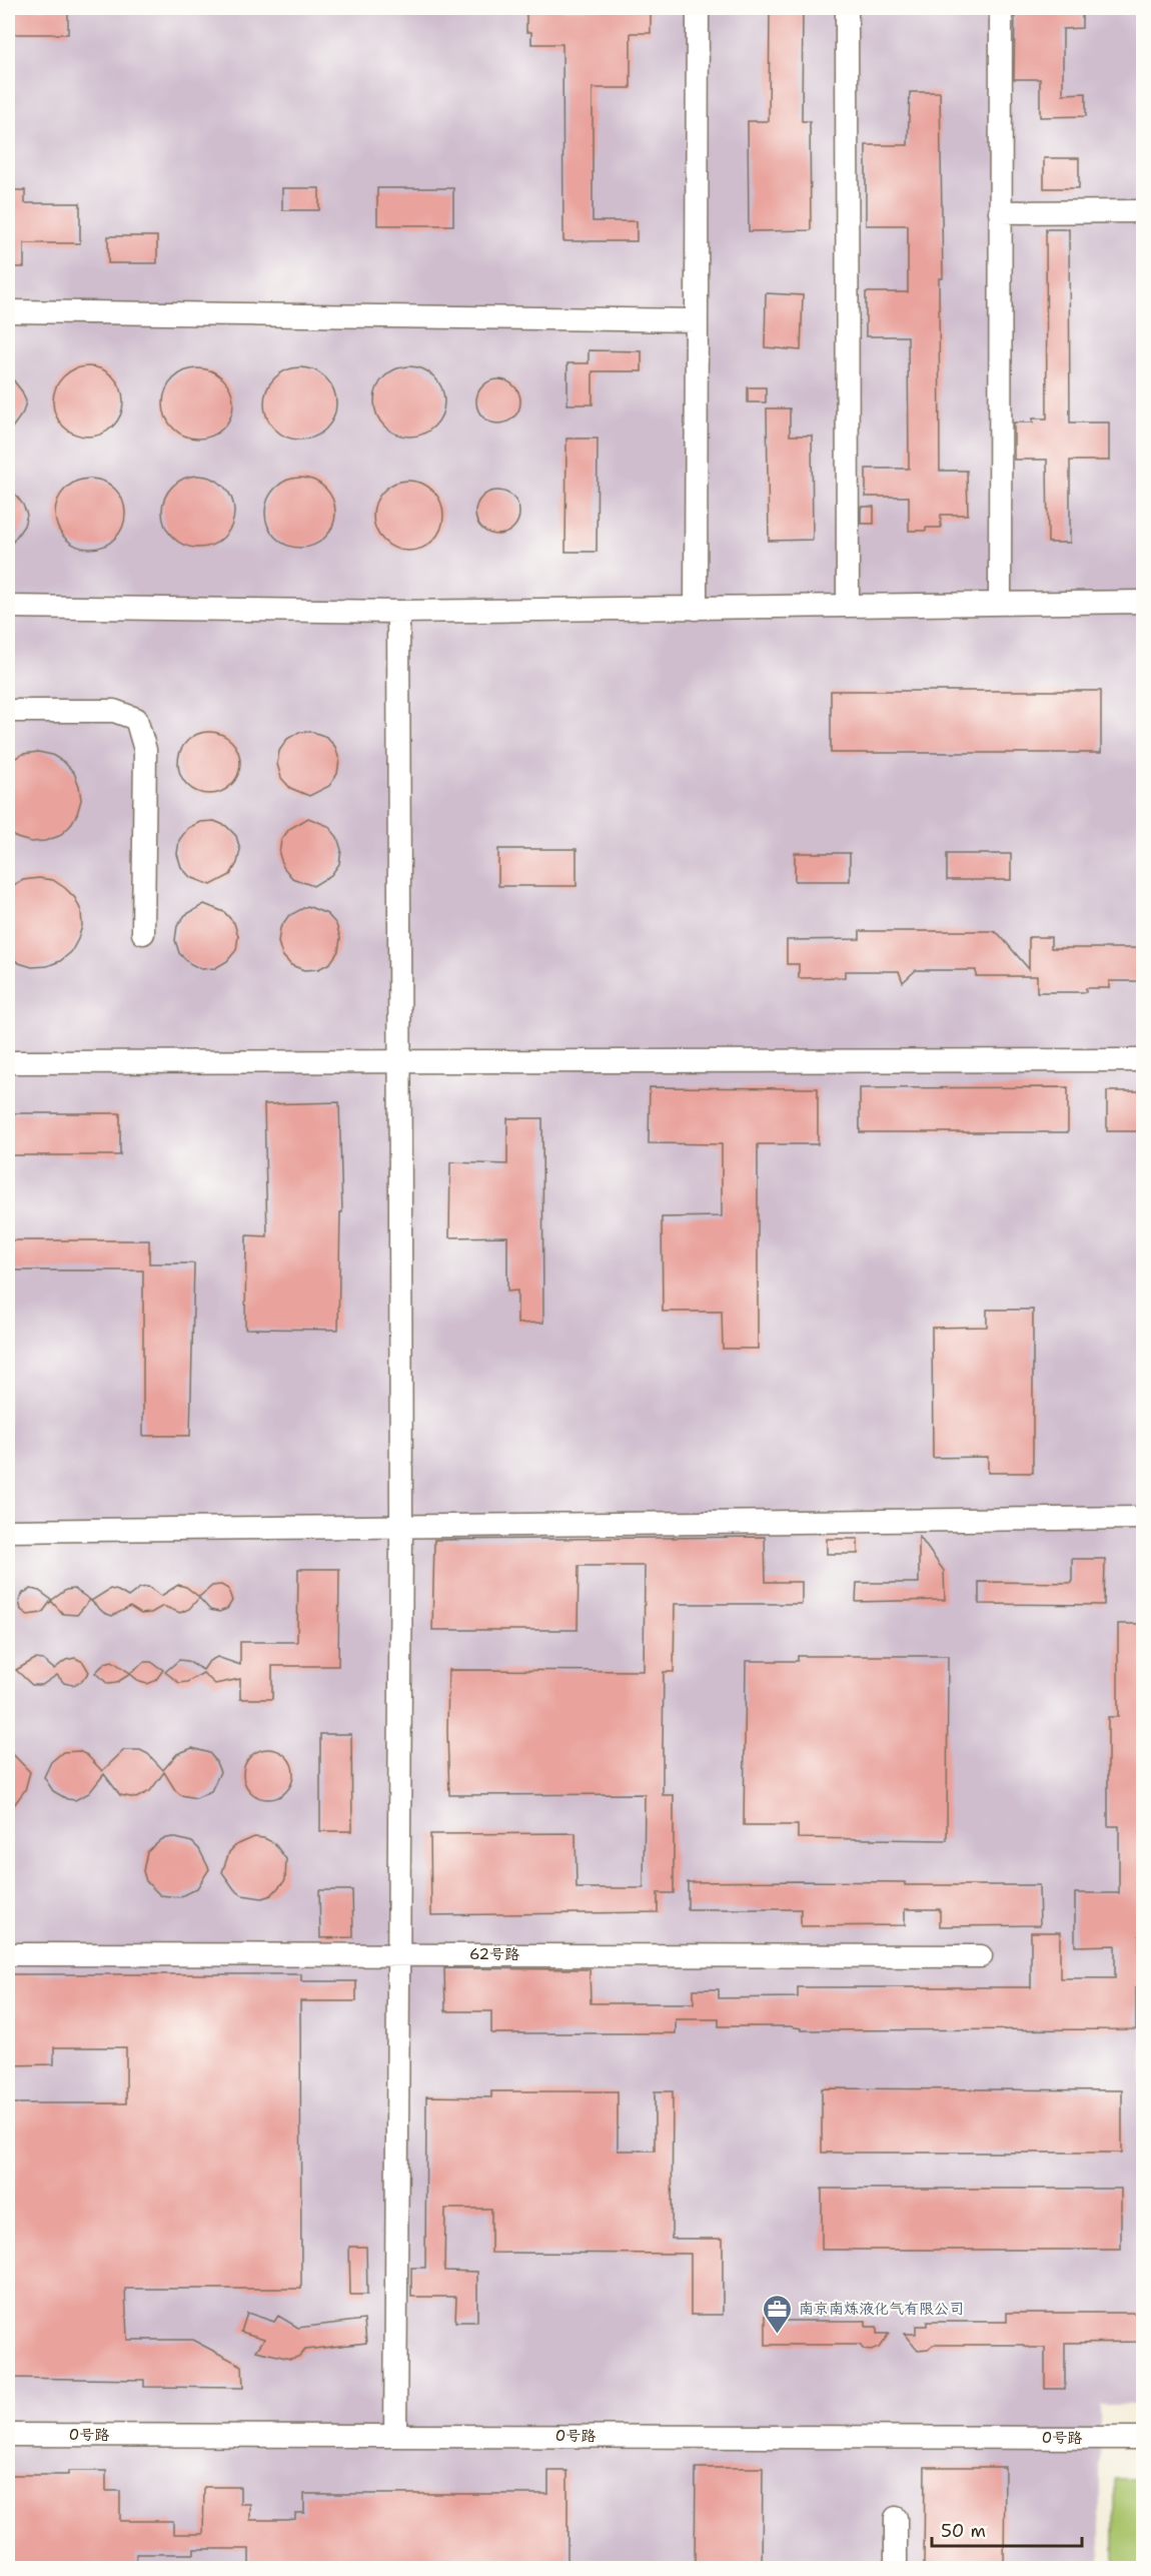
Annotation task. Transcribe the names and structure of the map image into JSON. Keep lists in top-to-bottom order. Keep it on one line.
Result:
{"streets":{"street":["62号路","0号路"]},"places":{"office":["南京南炼液化气有限公司"]},"scale_bar":"50 m"}
